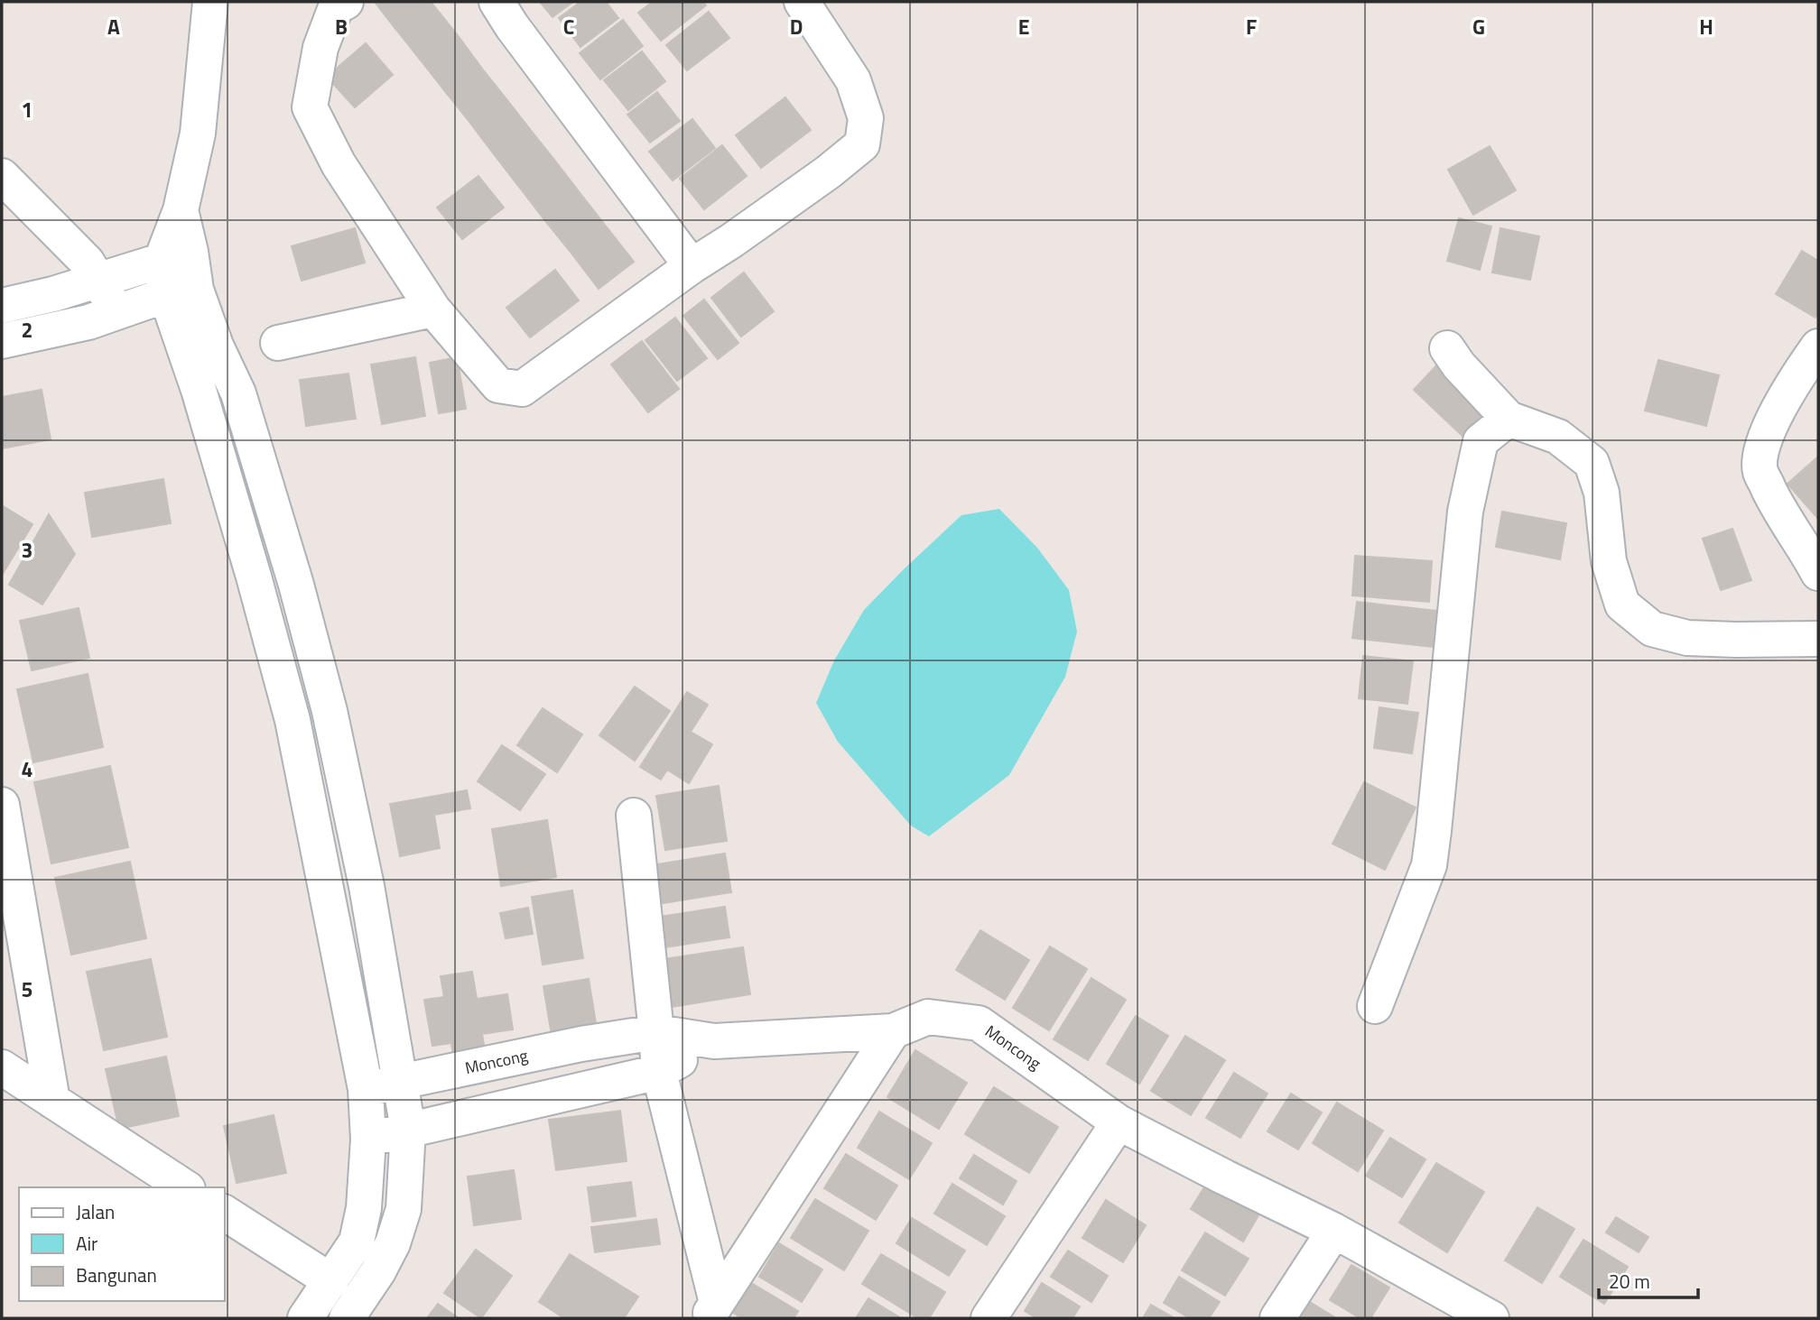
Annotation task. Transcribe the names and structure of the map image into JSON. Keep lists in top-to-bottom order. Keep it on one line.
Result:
{"streets":{"street":["Moncong"]},"legend":["Jalan","Air","Bangunan"],"scale_bar":"20 m","grid":{"columns":["A","B","C","D","E","F","G","H"],"rows":["1","2","3","4","5"]}}
